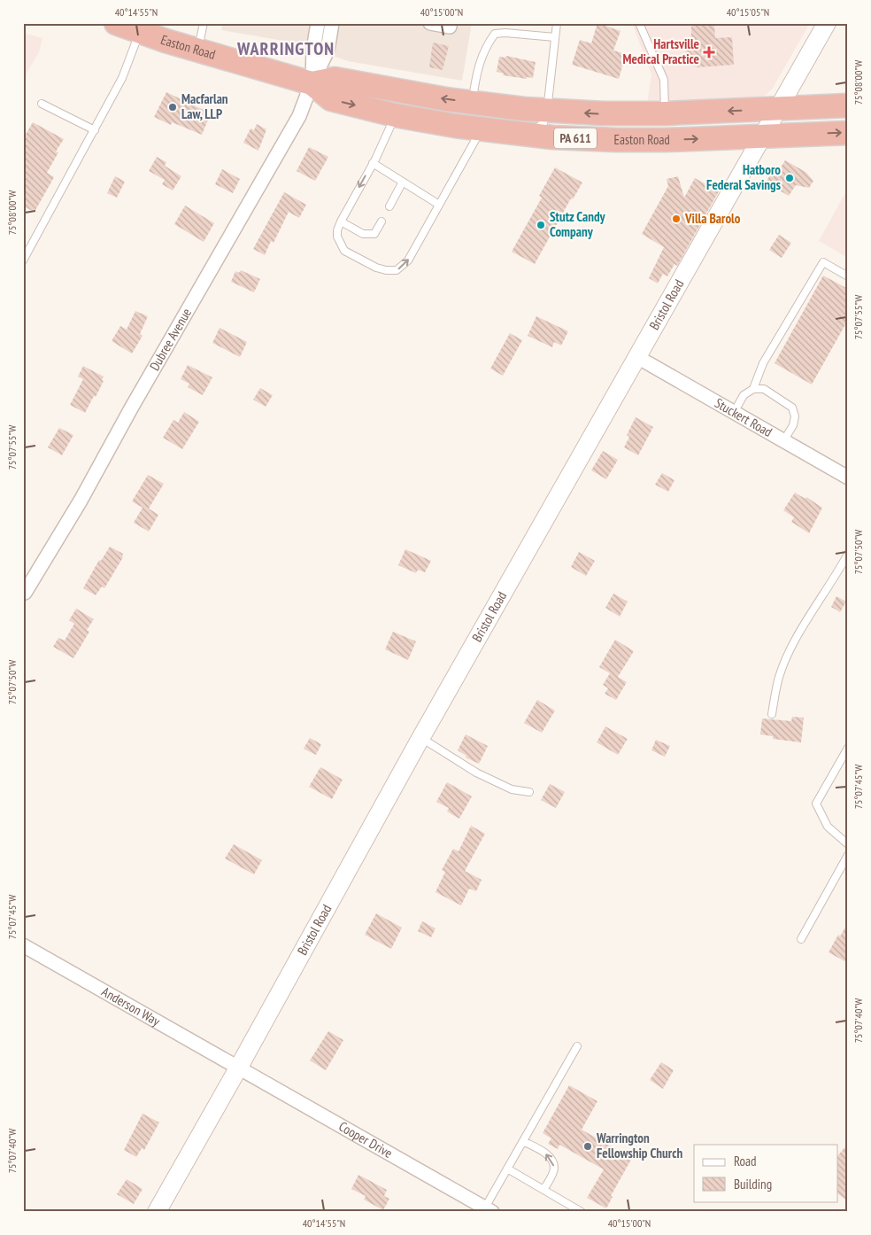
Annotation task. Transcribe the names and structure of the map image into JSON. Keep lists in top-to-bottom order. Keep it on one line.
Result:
{"streets":{"highway":["Easton Road","PA 611"],"main road":["Bristol Road"],"street":["Dubree Avenue","Stuckert Road","Anderson Way","Cooper Drive"]},"crossings":[["Easton Road","Bristol Road"],["Easton Road","Dubree Avenue"],["Bristol Road","Stuckert Road"],["Bristol Road","Anderson Way"],["Bristol Road","Cooper Drive"],["Anderson Way","Cooper Drive"]],"districts":["WARRINGTON"],"places":{"health":["Hartsville Medical Practice"],"other":["Macfarlan Law, LLP","Hatboro Federal Savings","Villa Barolo","Stutz Candy Company","Warrington Fellowship Church"]},"legend":["Road","Building"],"coordinates":["40°14'55\"N","40°15'00\"N","40°15'05\"N","75°08'00\"W","75°07'55\"W","75°07'50\"W","75°07'45\"W","75°07'40\"W"]}
